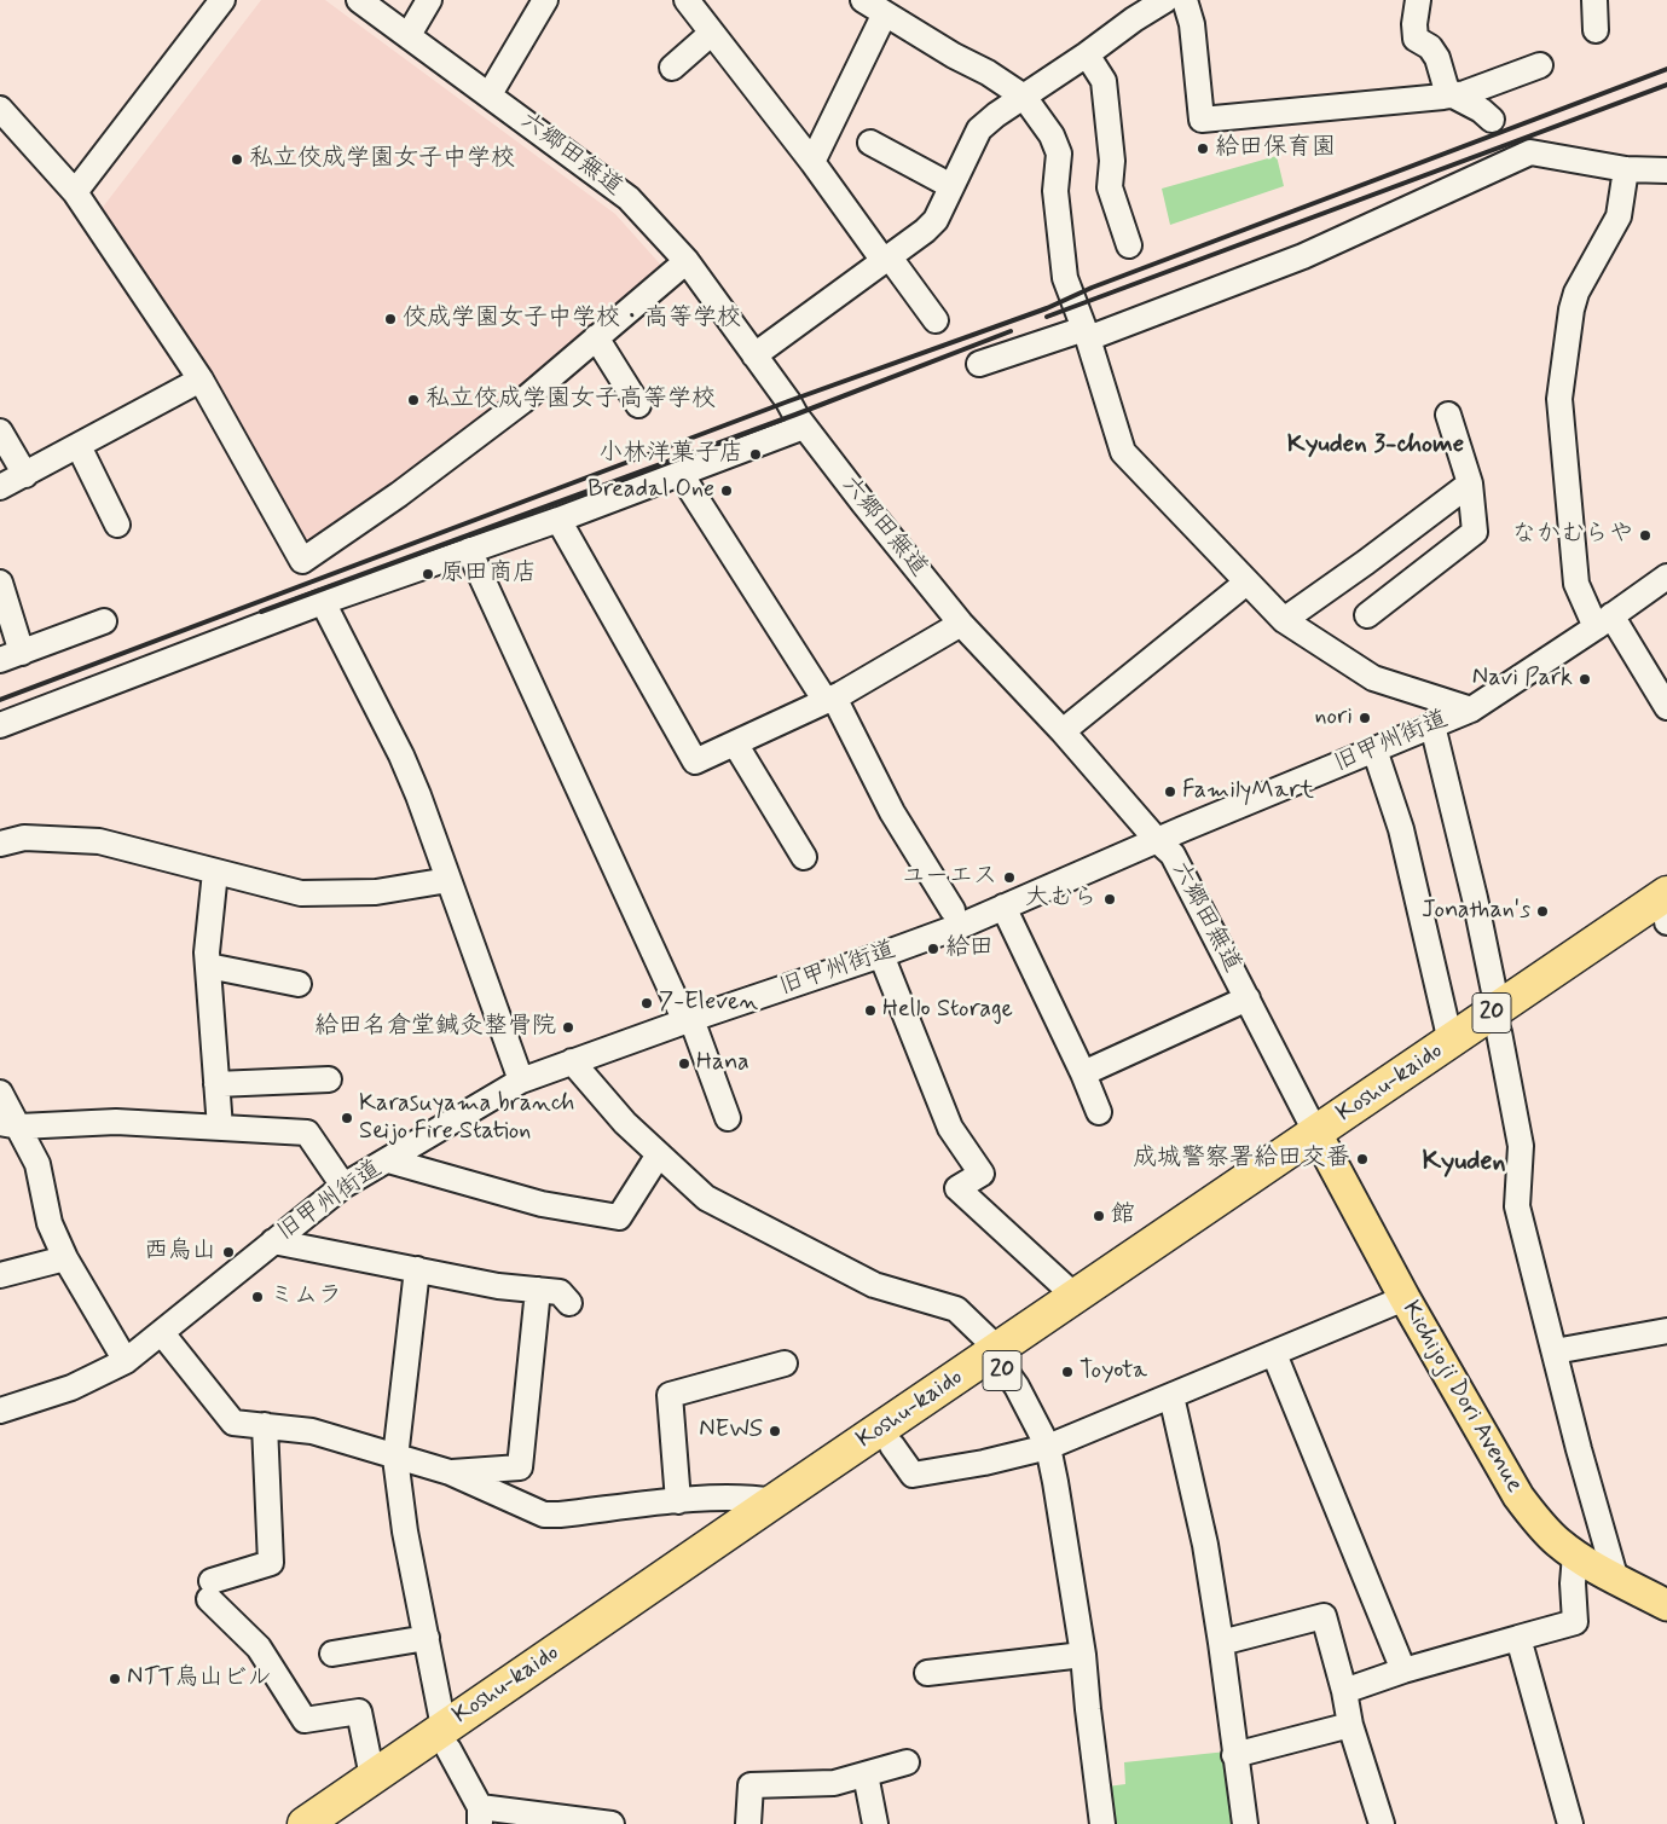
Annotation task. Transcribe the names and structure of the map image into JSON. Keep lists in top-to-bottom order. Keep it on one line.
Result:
{"streets":{"highway":["20","Koshu-kaido"],"main road":["Kichijoji Dori Avenue"],"street":["六郷田無道","旧甲州街道"]},"crossings":[["六郷田無道","旧甲州街道"],["六郷田無道","Koshu-kaido"],["六郷田無道","Kichijoji Dori Avenue"],["Koshu-kaido","Kichijoji Dori Avenue"]],"districts":["Kyuden 3-chome","Kyuden"],"places":["給田保育園","私立佼成学園女子中学校","佼成学園女子中学校・高等学校","私立佼成学園女子高等学校","小林洋菓子店","Breadal One","なかむらや","原田商店","Navi Park","nori","FamilyMart","ユーエス","大むら","Jonathan's","給田","7-Eleven","Hello Storage","給田名倉堂鍼灸整骨院","Hana","Karasuyama branch Seijo Fire Station","成城警察署給田交番","館","西烏山","ミムラ","Toyota","NEWS","NTT烏山ビル"]}
